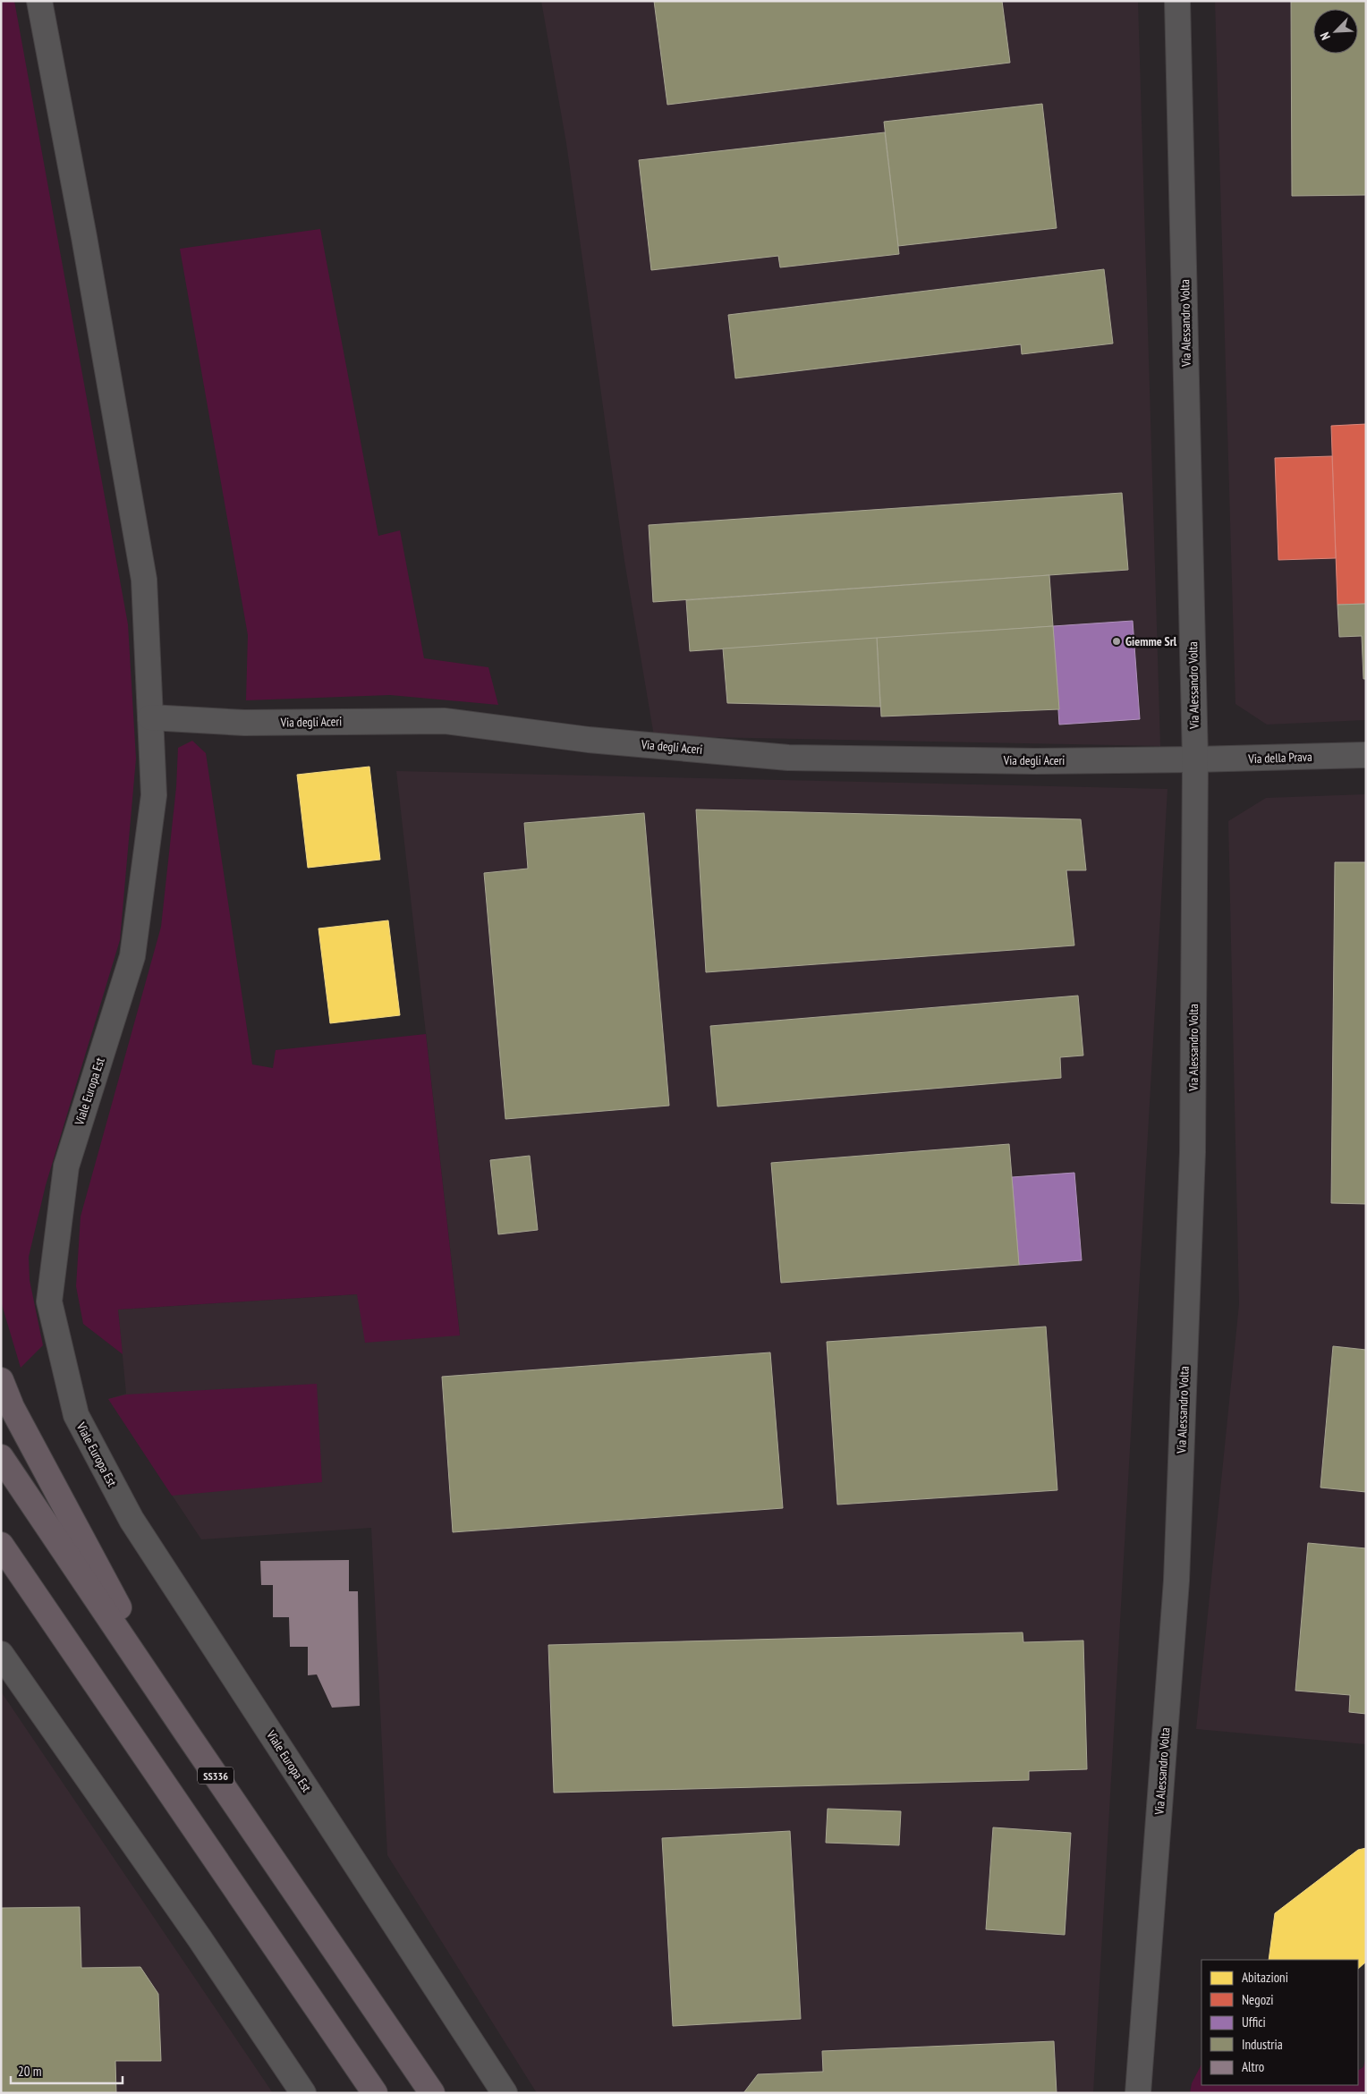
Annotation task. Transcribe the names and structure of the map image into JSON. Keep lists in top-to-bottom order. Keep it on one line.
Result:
{"streets":{"highway":["SS336"],"street":["Via Alessandro Volta","Via degli Aceri","Via della Prava","Viale Europa Est"]},"crossings":[["Via Alessandro Volta","Via degli Aceri"],["Via Alessandro Volta","Via della Prava"],["Via degli Aceri","Via della Prava"],["Via degli Aceri","Viale Europa Est"]],"places":["Giemme Srl"],"legend":["Abitazioni","Negozi","Uffici","Industria","Altro"],"scale_bar":"20 m","north":"bottom left"}
